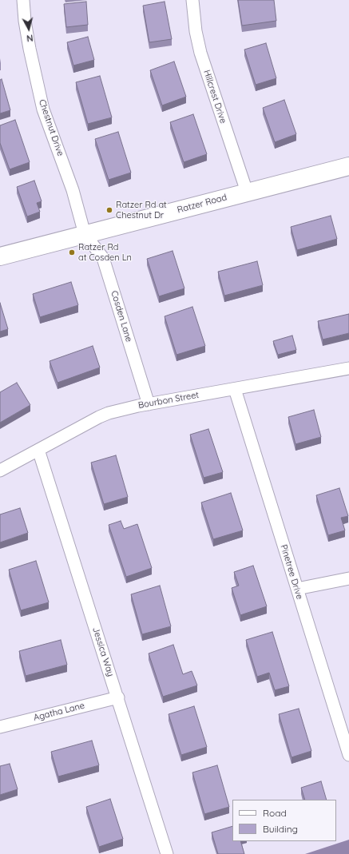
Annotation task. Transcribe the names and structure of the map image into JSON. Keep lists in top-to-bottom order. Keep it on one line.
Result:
{"streets":{"main road":["Ratzer Road"],"street":["Hillcrest Drive","Chestnut Drive","Cosden Lane","Bourbon Street","Pinetree Drive","Jessica Way","Agatha Lane"]},"crossings":[["Hillcrest Drive","Ratzer Road"],["Chestnut Drive","Ratzer Road"],["Chestnut Drive","Cosden Lane"],["Ratzer Road","Cosden Lane"],["Cosden Lane","Bourbon Street"],["Bourbon Street","Pinetree Drive"],["Bourbon Street","Jessica Way"],["Jessica Way","Agatha Lane"]],"places":["Ratzer Rd at Chestnut Dr","Ratzer Rd at Cosden Ln"],"legend":["Road","Building"],"north":"bottom"}
